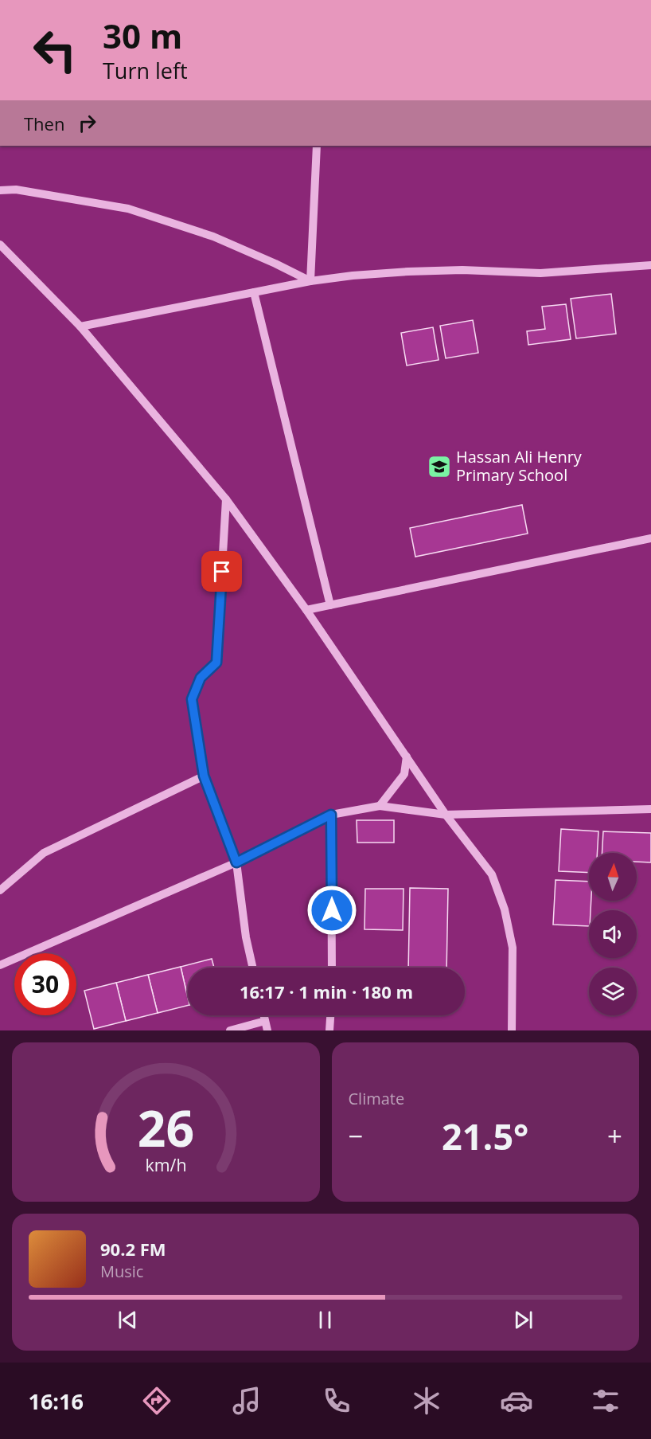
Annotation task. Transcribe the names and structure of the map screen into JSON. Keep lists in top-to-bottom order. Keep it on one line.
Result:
{"places":{"school or university":["Hassan Ali Henry Primary School"]},"north":"top","page":{"turn":["30 m","Turn left"],"then":"Then","limit":"30","trip":"16:17 · 1 min · 180 m","tile":"Climate","heat":["−","21.5°","+"],"song":["90.2 FM","Music"],"tabs":"16:16","gauge":["26","km/h"]}}
